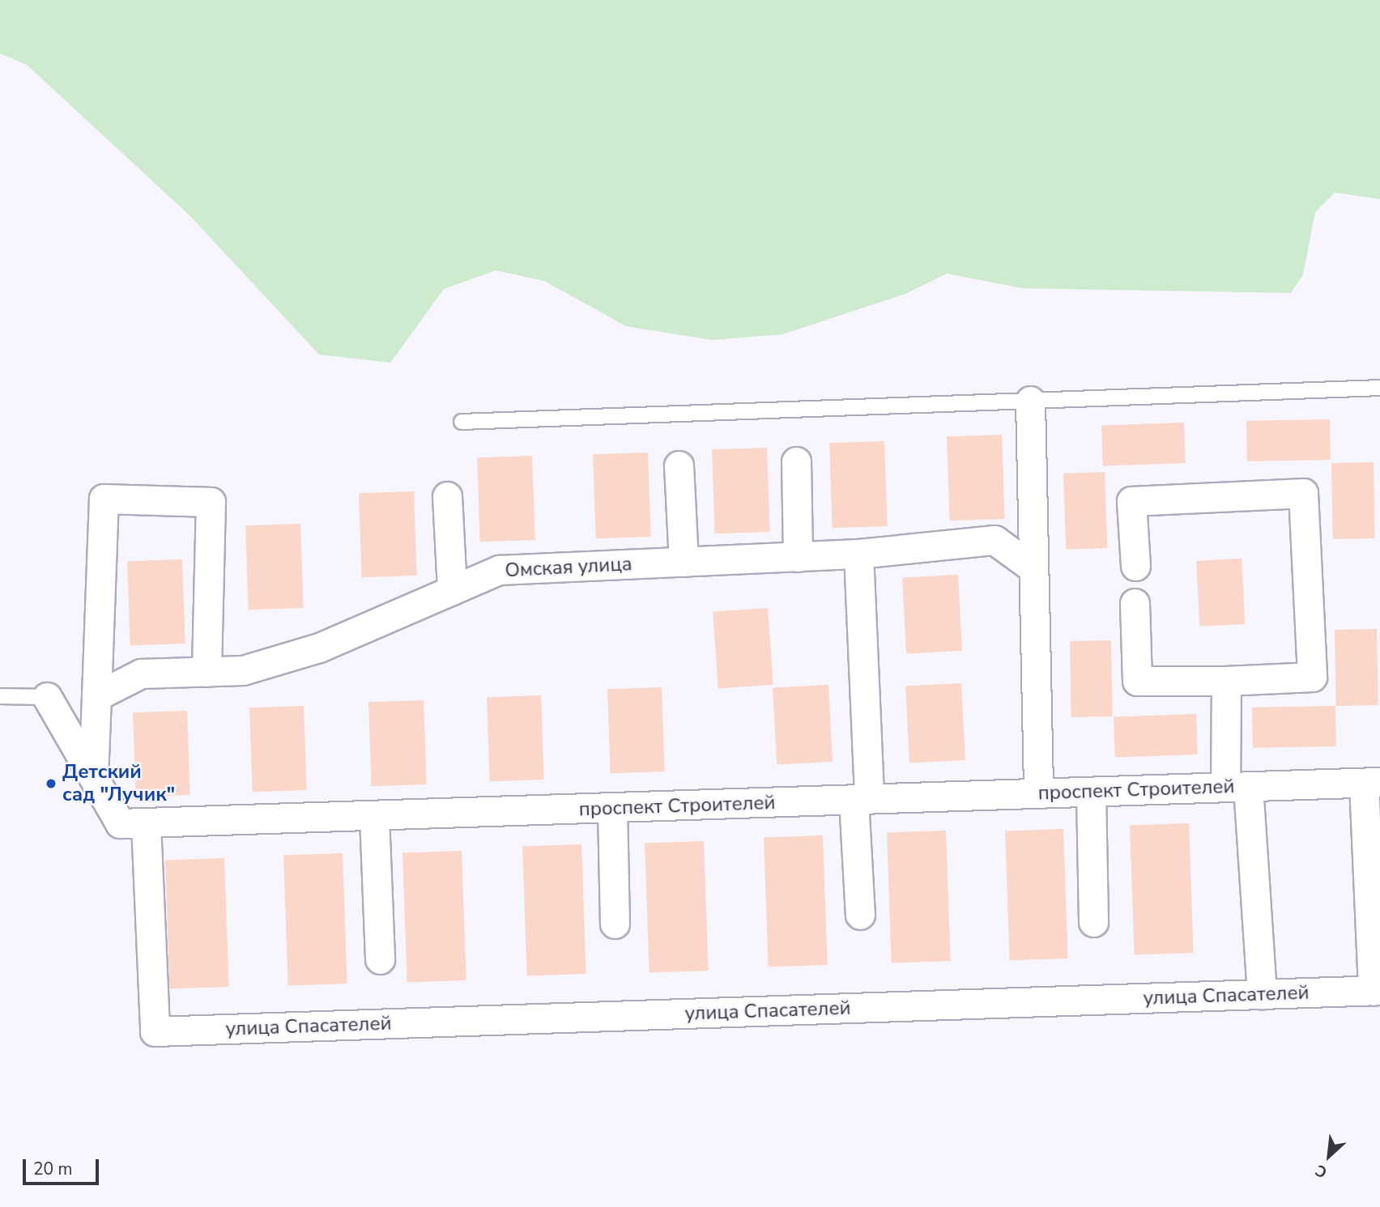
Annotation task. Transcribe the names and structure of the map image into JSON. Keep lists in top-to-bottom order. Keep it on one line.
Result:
{"streets":{"street":["Омская улица","проспект Строителей","улица Спасателей"]},"crossings":[["проспект Строителей","улица Спасателей"]],"places":["Детский сад \"Лучик\""],"scale_bar":"20 m","north":"bottom left"}
